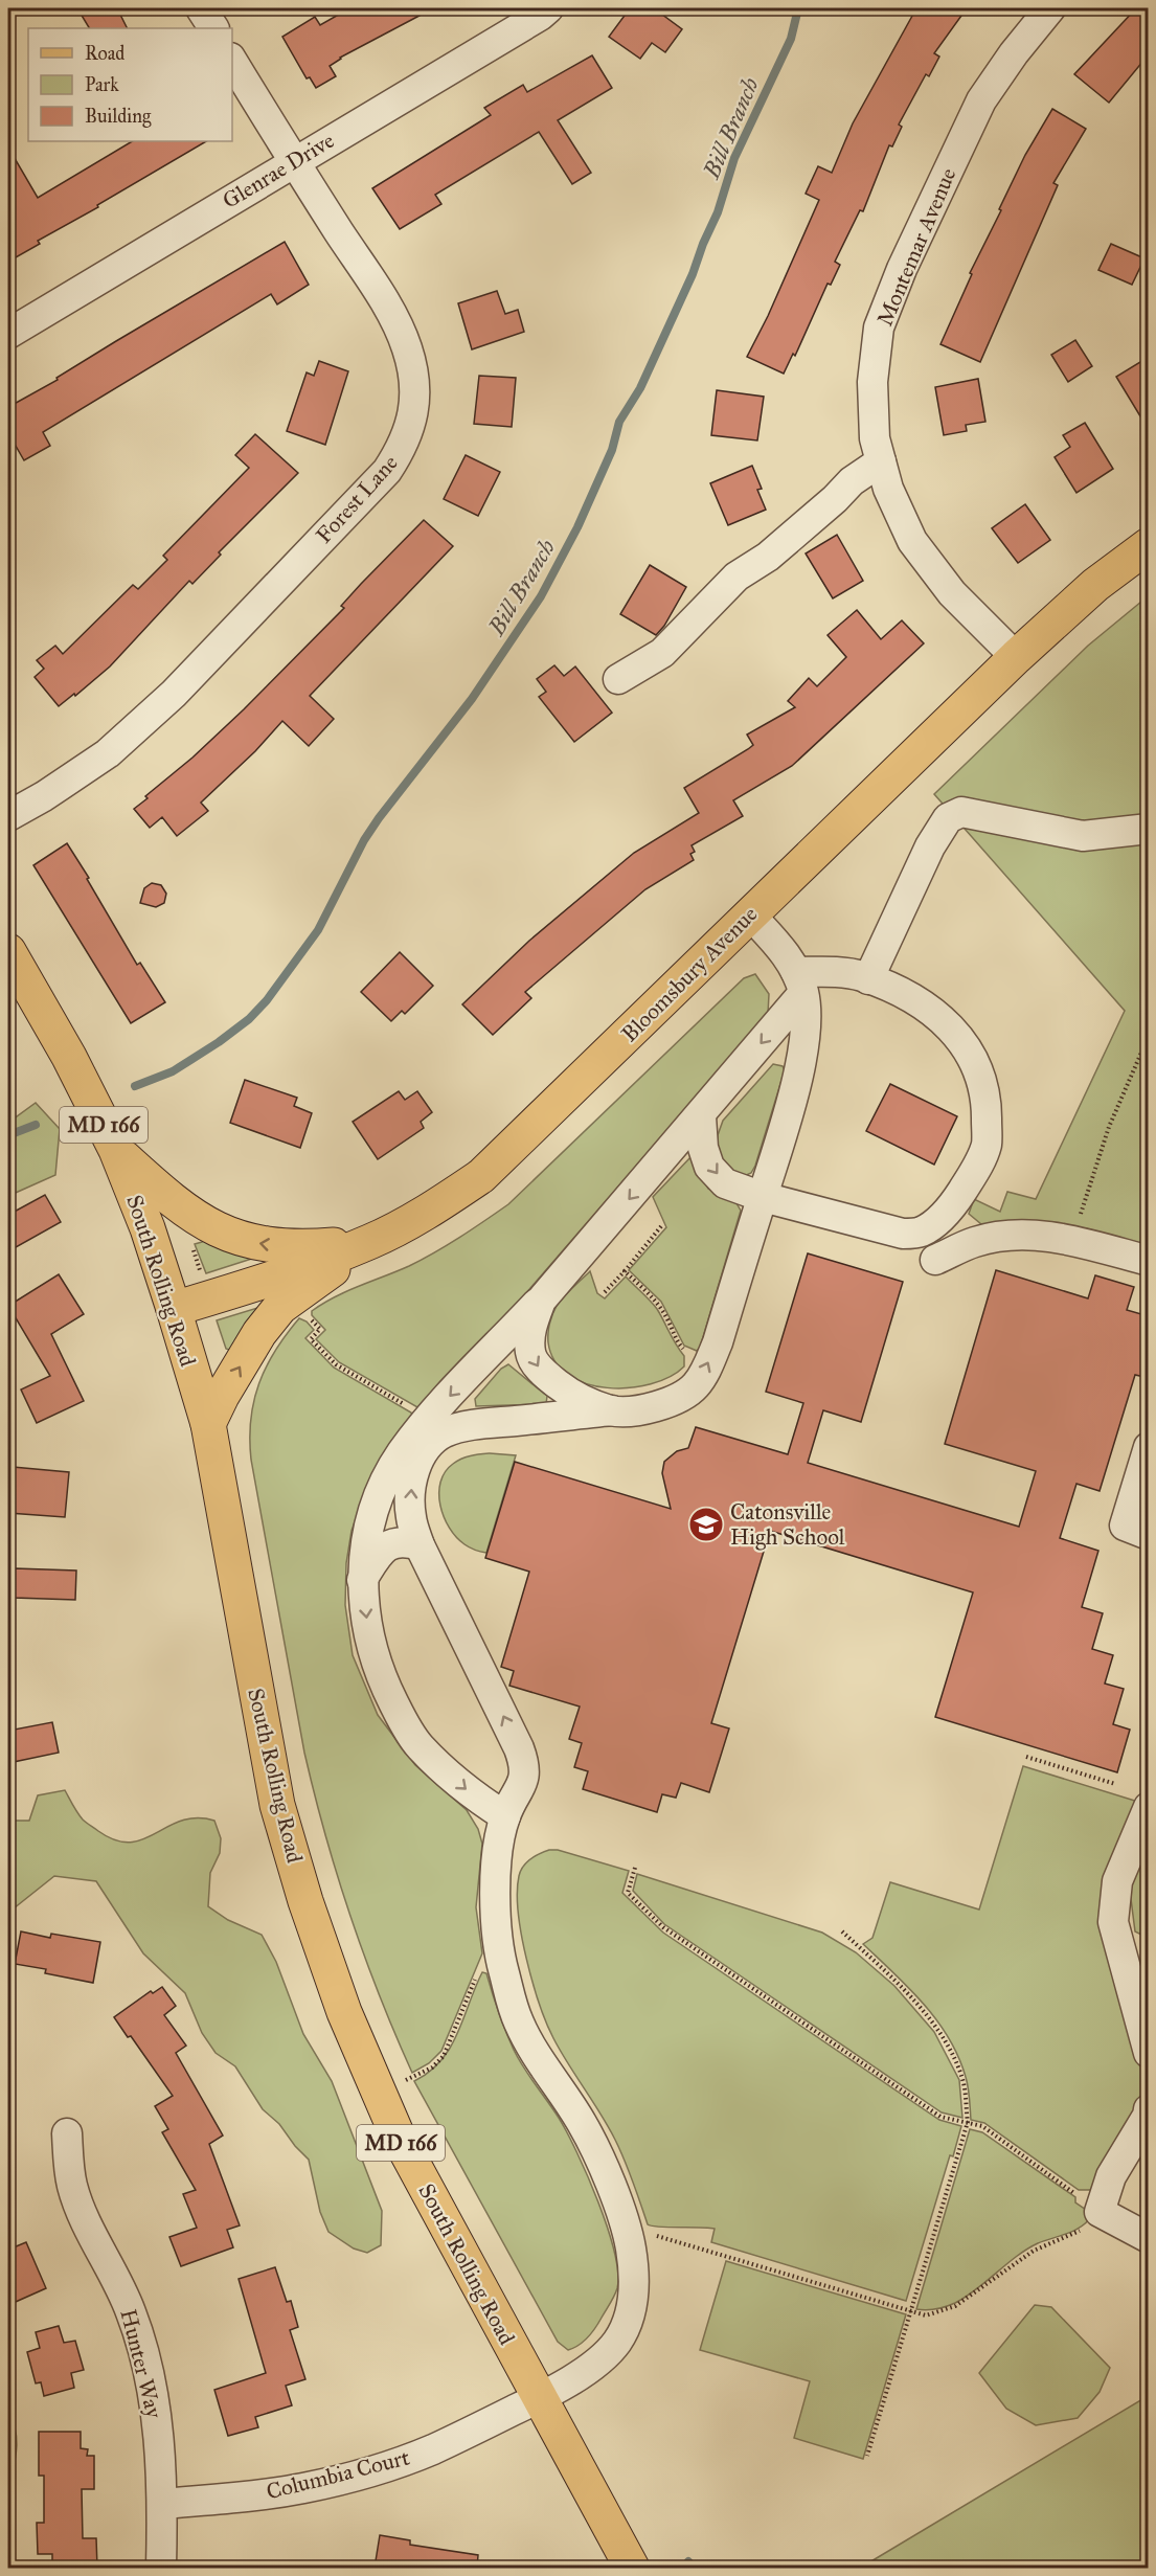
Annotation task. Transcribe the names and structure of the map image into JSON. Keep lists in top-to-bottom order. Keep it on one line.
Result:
{"streets":{"main road":["Bloomsbury Avenue","MD 166","South Rolling Road"],"street":["Glenrae Drive","Montemar Avenue","Forest Lane","Hunter Way","Columbia Court"]},"crossings":[["Glenrae Drive","Forest Lane"],["Montemar Avenue","Bloomsbury Avenue"],["Bloomsbury Avenue","South Rolling Road"],["South Rolling Road","Columbia Court"],["Hunter Way","Columbia Court"]],"water":["Bill Branch"],"places":{"school or university":["Catonsville High School"]},"legend":["Road","Park","Building"]}
